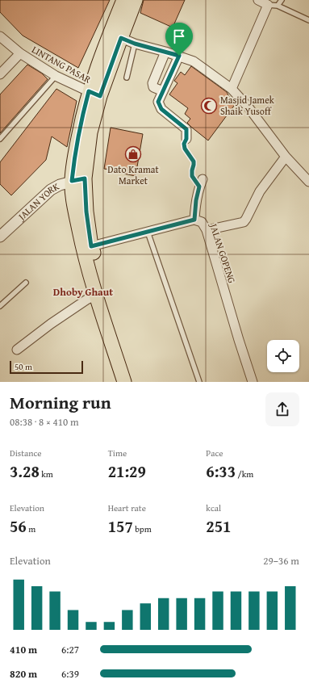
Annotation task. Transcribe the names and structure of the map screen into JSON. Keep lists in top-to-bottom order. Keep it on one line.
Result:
{"streets":{"street":["LINTANG PASAR","JALAN YORK","JALAN GOPENG"]},"districts":["Dhoby Ghaut"],"places":{"mosque":["Masjid Jamek Shaik Yusoff"],"shop":["Dato Kramat Market"]},"scale_bar":"50 m","page":{"scale":"50 m","heading":["Morning run","08:38 · 8 × 410 m"],"stats":[["Distance","3.28 km"],["Time","21:29"],["Pace","6:33 /km"],["Elevation","56 m"],["Heart rate","157 bpm"],["kcal","251"]],"chart":["Elevation","29–36 m"],"list":[{"name":"410 m","note":"6:27"},{"name":"820 m","note":"6:39"}]}}
